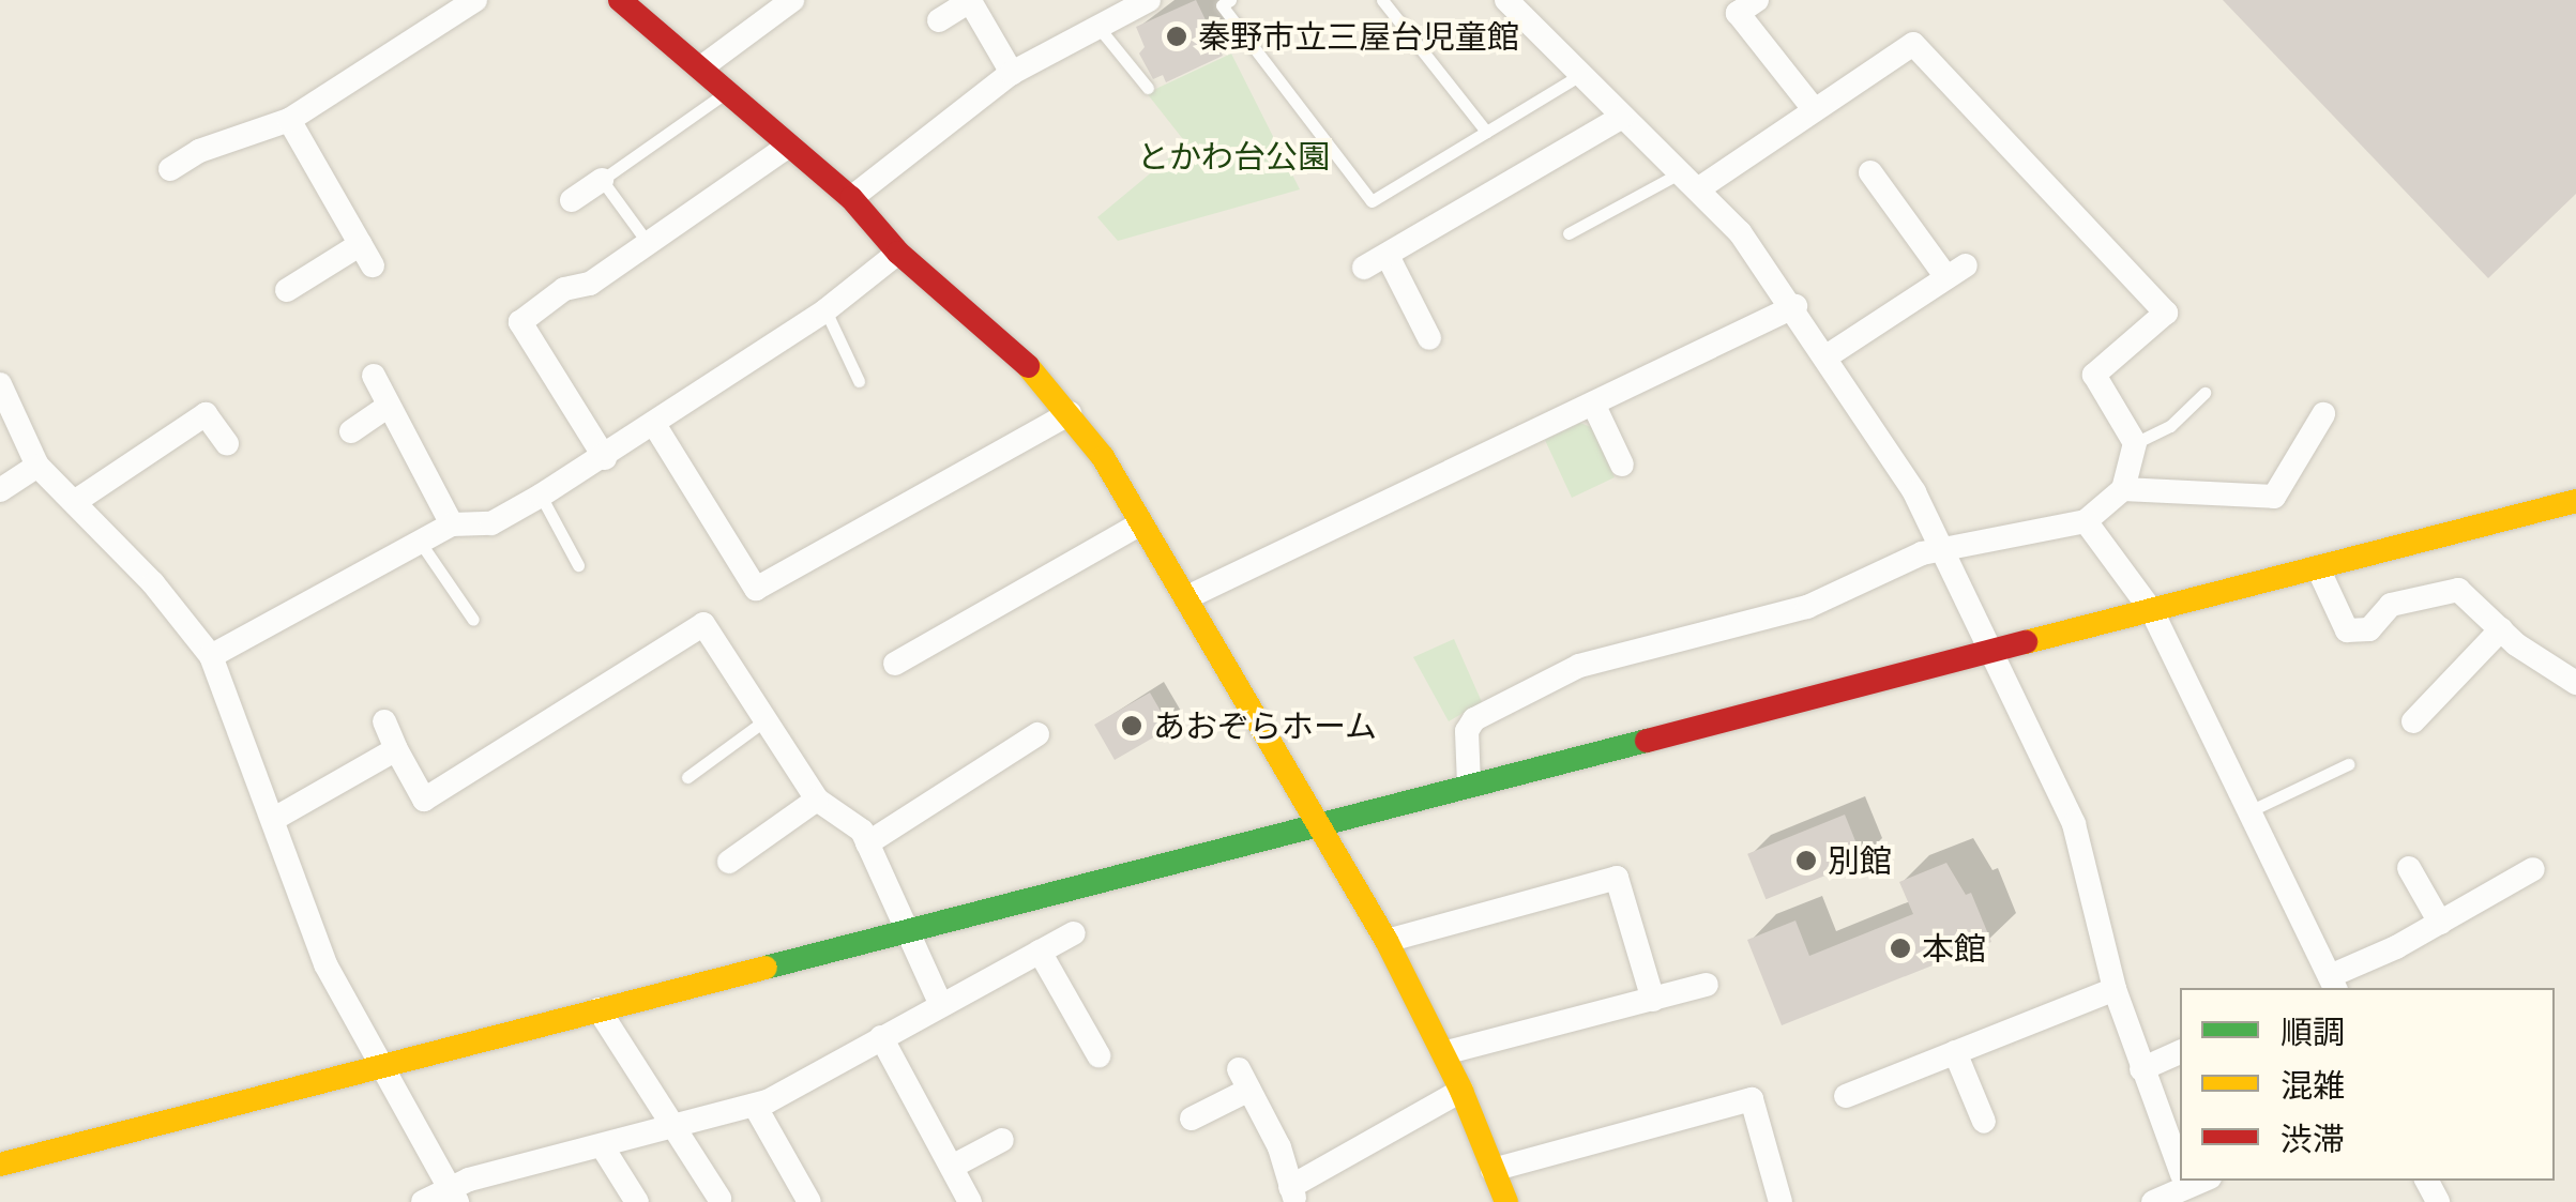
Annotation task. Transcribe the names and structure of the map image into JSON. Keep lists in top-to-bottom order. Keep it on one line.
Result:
{"parks":["とかわ台公園"],"places":["秦野市立三屋台児童館","あおぞらホーム","別館","本館"],"legend":["順調","混雑","渋滞"]}
